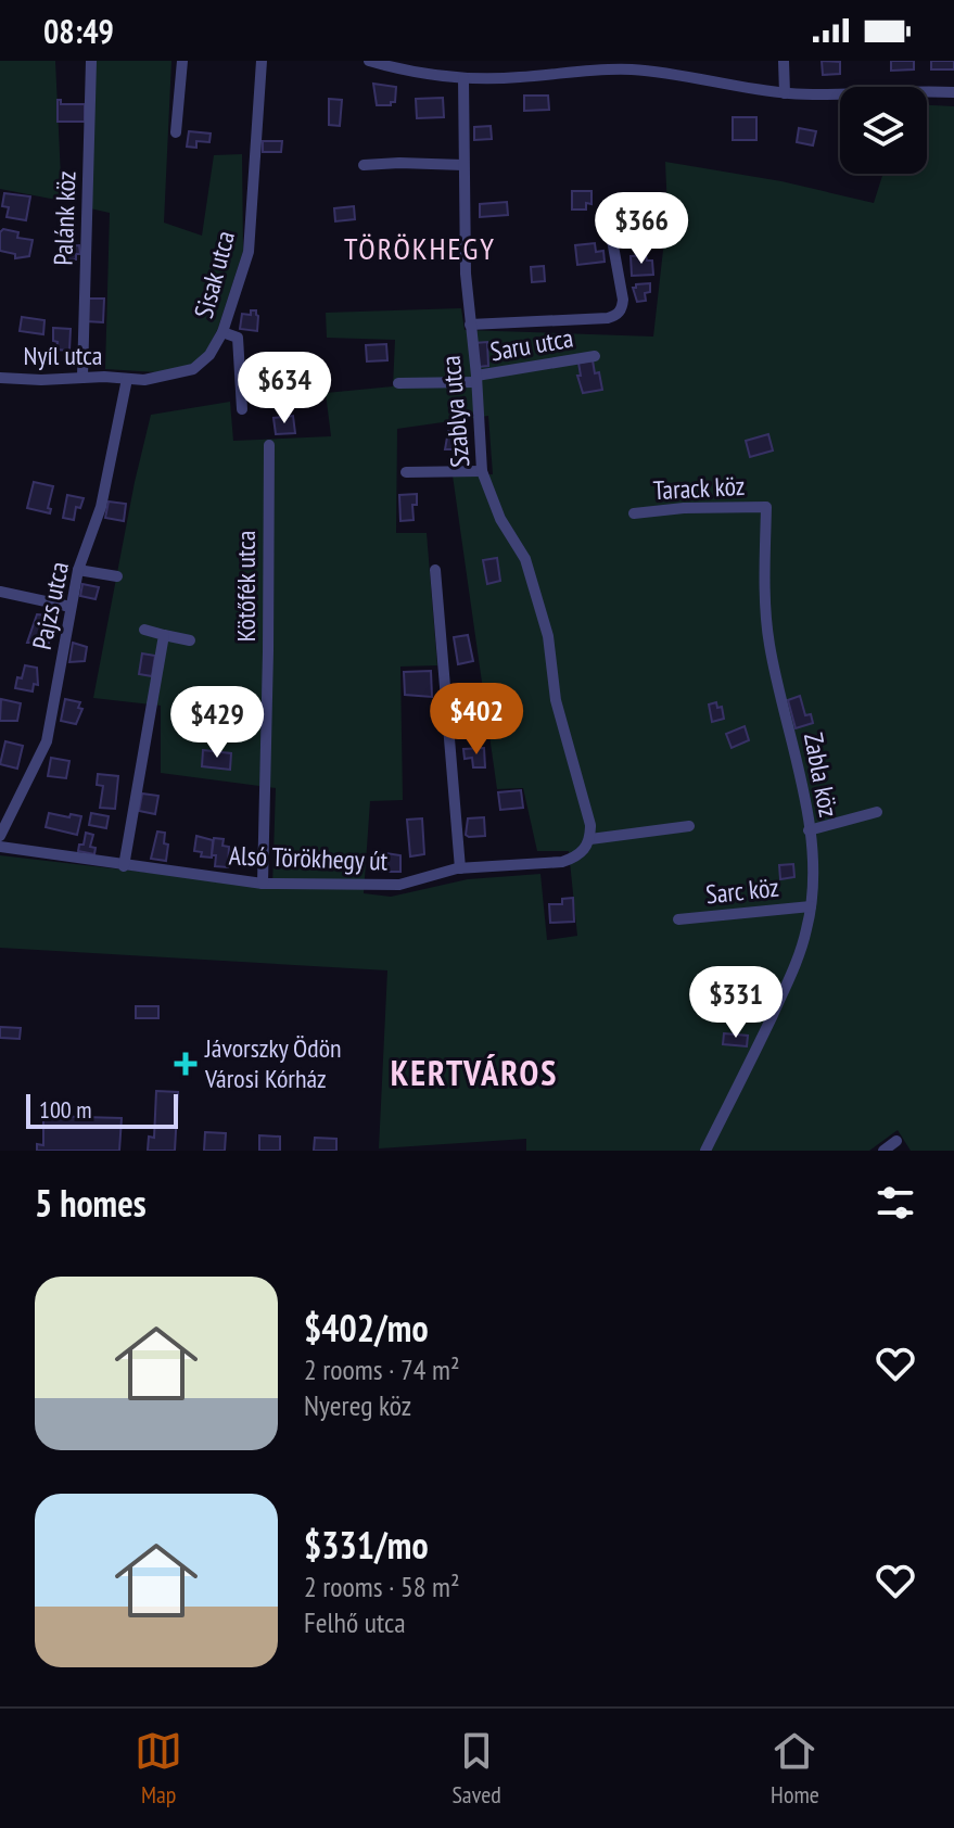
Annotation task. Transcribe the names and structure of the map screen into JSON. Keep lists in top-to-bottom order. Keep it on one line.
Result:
{"streets":{"street":["Palánk köz","Sisak utca","Saru utca","Nyíl utca","Szablya utca","Tarack köz","Kötőfék utca","Pajzs utca","Zabla köz","Alsó Törökhegy út","Sarc köz"]},"crossings":[["Palánk köz","Nyíl utca"],["Sisak utca","Nyíl utca"],["Sisak utca","Pajzs utca"],["Saru utca","Szablya utca"],["Nyíl utca","Pajzs utca"],["Szablya utca","Alsó Törökhegy út"],["Tarack köz","Zabla köz"],["Kötőfék utca","Alsó Törökhegy út"],["Zabla köz","Sarc köz"]],"districts":["TÖRÖKHEGY","KERTVÁROS"],"places":{"health":["Jávorszky Ödön Városi Kórház"]},"scale_bar":"100 m","page":{"status":"08:49","price":["$366","$634","$402","$429","$331"],"scale":"100 m","heading":"5 homes","list":[{"name":"$402/mo","note":"2 rooms · 74 m² · Nyereg köz"},{"name":"$331/mo","note":"2 rooms · 58 m² · Felhő utca"}],"tabs":["Map","Saved","Home"]}}
